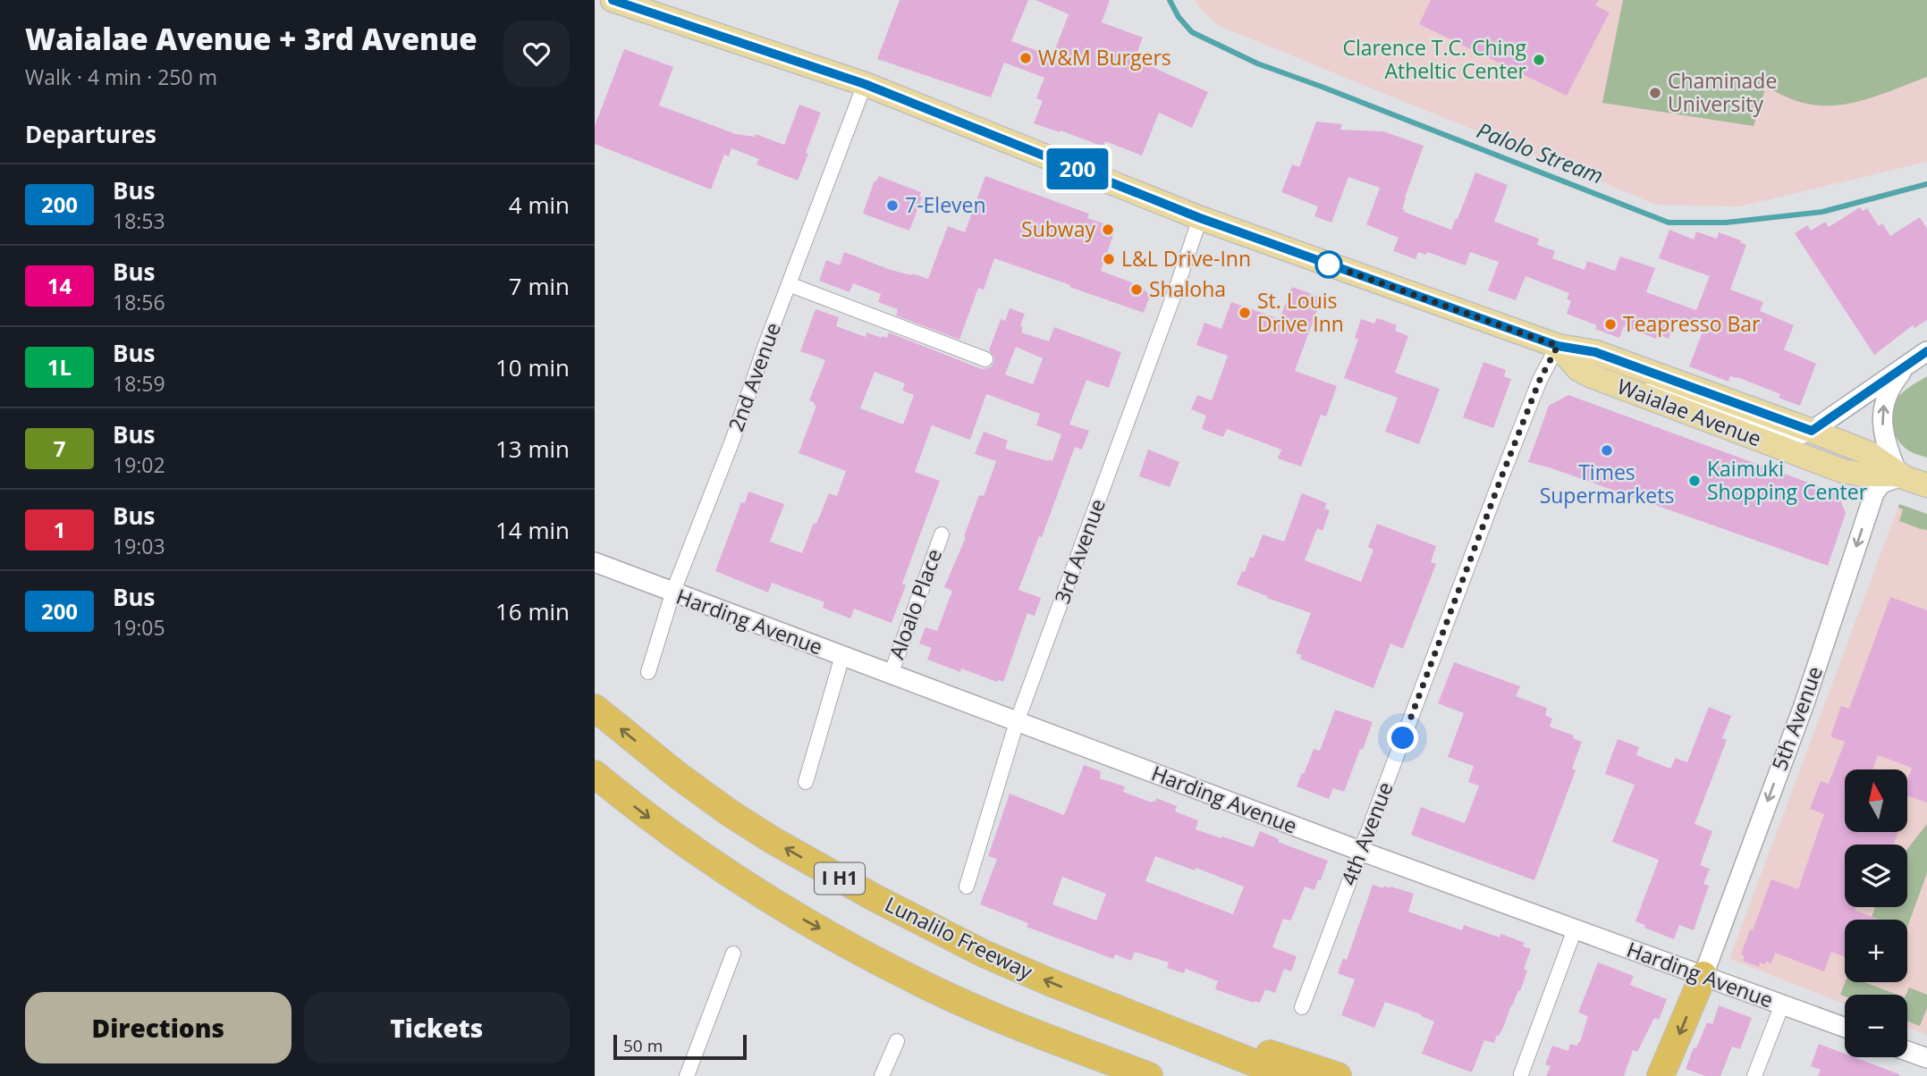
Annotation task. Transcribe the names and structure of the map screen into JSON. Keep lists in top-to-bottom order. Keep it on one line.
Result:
{"streets":{"highway":["I H1","Lunalilo Freeway"],"main road":["Waialae Avenue"],"street":["2nd Avenue","3rd Avenue","Aloalo Place","Harding Avenue","5th Avenue","4th Avenue"]},"crossings":[["2nd Avenue","Waialae Avenue"],["2nd Avenue","Harding Avenue"],["Waialae Avenue","3rd Avenue"],["Waialae Avenue","5th Avenue"],["Waialae Avenue","4th Avenue"],["3rd Avenue","Harding Avenue"],["Aloalo Place","Harding Avenue"],["Harding Avenue","5th Avenue"],["Harding Avenue","4th Avenue"]],"one_way":["5th Avenue"],"water":["Palolo Stream"],"places":["W&M Burgers","Clarence T.C. Ching Atheltic Center","Chaminade University","7-Eleven","Subway","L&L Drive-Inn","Shaloha","St. Louis Drive Inn","Teapresso Bar","Times Supermarkets","Kaimuki Shopping Center"],"lines":["bus line 200"],"scale_bar":"50 m","north":"top","page":{"heading":[["Waialae Avenue + 3rd Avenue","Walk · 4 min · 250 m"],"Departures"],"on_map":"200","list":[{"mark":"200","name":"Bus","note":"18:53","value":"4 min"},{"mark":"14","name":"Bus","note":"18:56","value":"7 min"},{"mark":"1L","name":"Bus","note":"18:59","value":"10 min"},{"mark":"7","name":"Bus","note":"19:02","value":"13 min"},{"mark":"1","name":"Bus","note":"19:03","value":"14 min"},{"mark":"200","name":"Bus","note":"19:05","value":"16 min"}],"map_buttons":["+","−"],"buttons":["Directions","Tickets"],"scale":"50 m"}}
